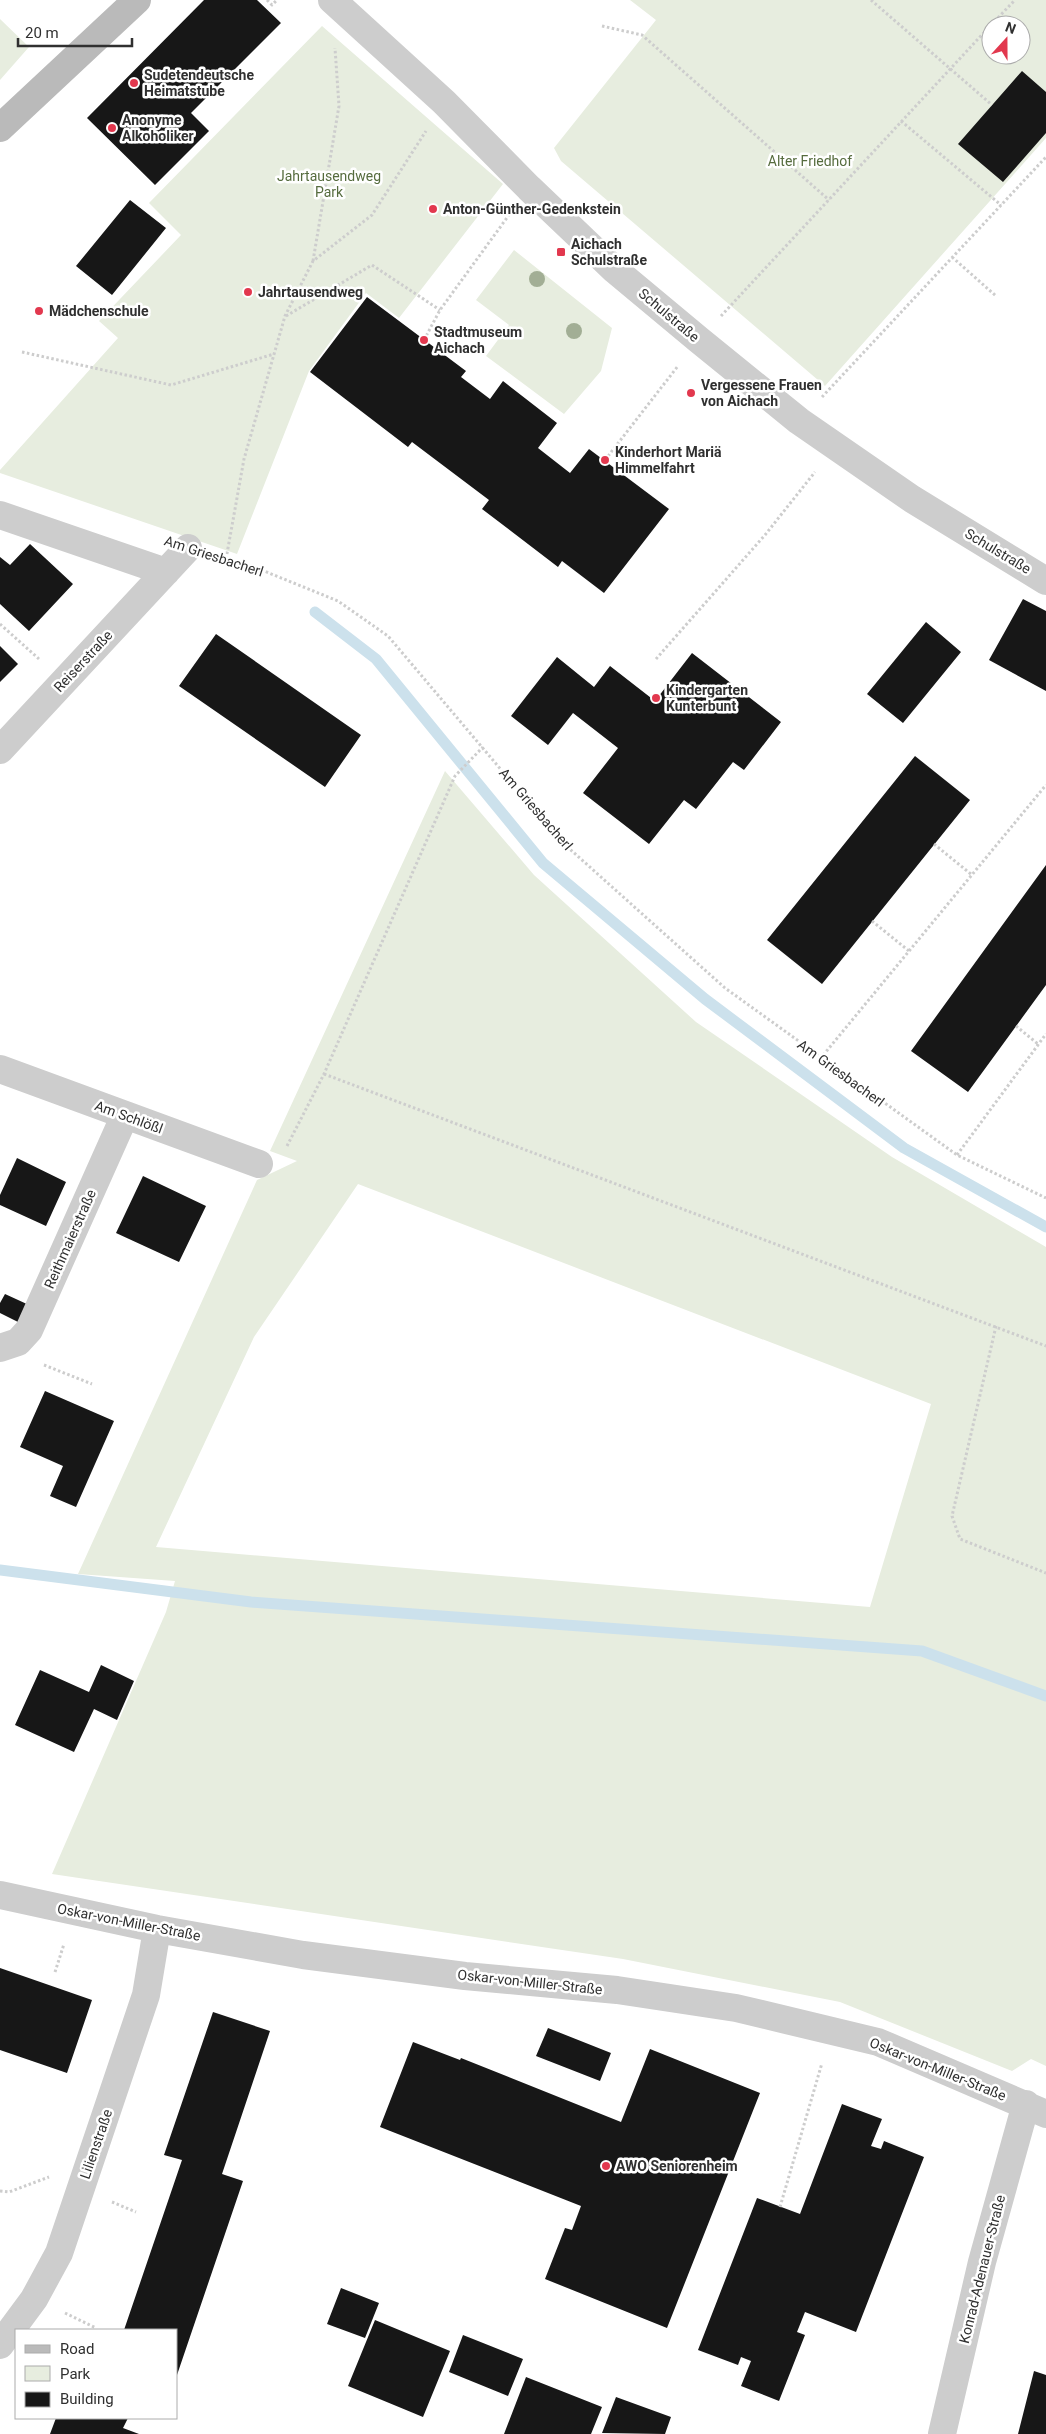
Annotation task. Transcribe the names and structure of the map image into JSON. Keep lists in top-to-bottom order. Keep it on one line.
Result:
{"streets":{"street":["Schulstraße","Reiserstraße","Am Schlößl","Reithmaierstraße","Oskar-von-Miller-Straße","Lilienstraße","Konrad-Adenauer-Straße"],"path":["Am Griesbacherl"]},"crossings":[["Am Griesbacherl","Reiserstraße"],["Am Schlößl","Reithmaierstraße"],["Oskar-von-Miller-Straße","Lilienstraße"],["Oskar-von-Miller-Straße","Konrad-Adenauer-Straße"]],"parks":["Alter Friedhof","Jahrtausendweg Park"],"places":{"other":["Sudetendeutsche Heimatstube","Anonyme Alkoholiker","Anton-Günther-Gedenkstein","Jahrtausendweg","Mädchenschule","Stadtmuseum Aichach","Vergessene Frauen von Aichach","Kinderhort Mariä Himmelfahrt","Kindergarten Kunterbunt","AWO Seniorenheim"],"transit":["Aichach Schulstraße"]},"legend":["Road","Park","Building"],"scale_bar":"20 m","north":"top"}
